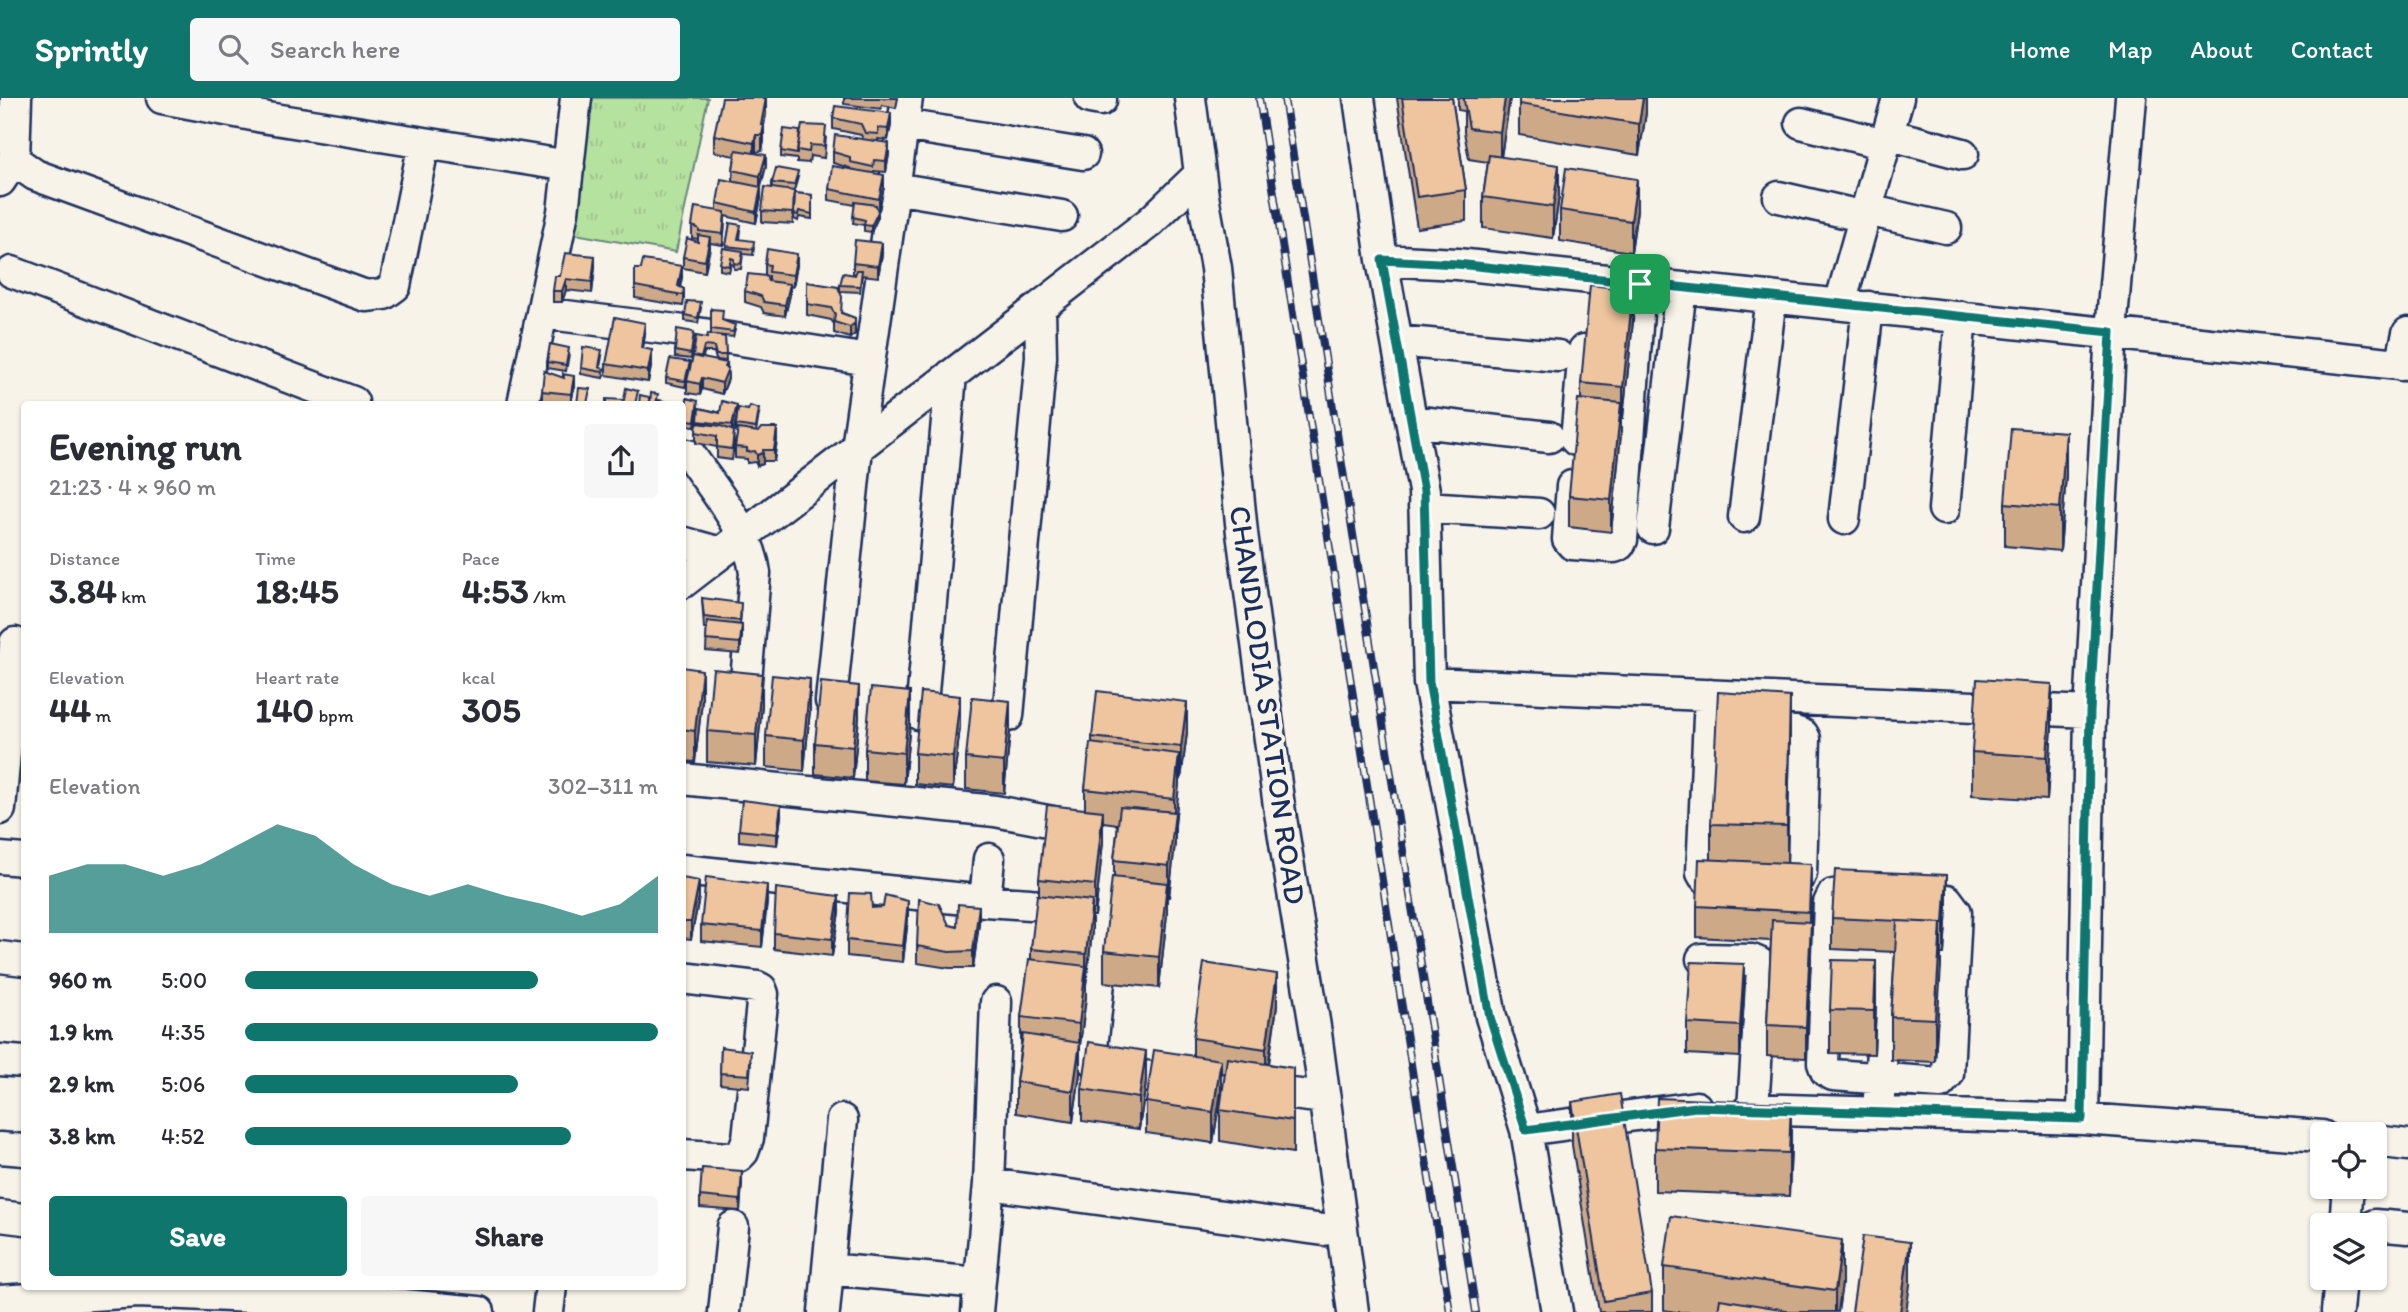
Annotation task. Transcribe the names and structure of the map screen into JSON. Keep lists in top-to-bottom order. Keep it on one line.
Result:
{"streets":{"street":["CHANDLODIA STATION ROAD"]},"page":{"header":"Sprintly","search":"Search here","nav":["Home","Map","About","Contact"],"heading":["Evening run","21:23 · 4 × 960 m"],"stats":[["Distance","3.84 km"],["Time","18:45"],["Pace","4:53 /km"],["Elevation","44 m"],["Heart rate","140 bpm"],["kcal","305"]],"chart":["Elevation","302–311 m"],"list":[{"name":"960 m","note":"5:00"},{"name":"1.9 km","note":"4:35"},{"name":"2.9 km","note":"5:06"},{"name":"3.8 km","note":"4:52"}],"buttons":["Save","Share"]}}
